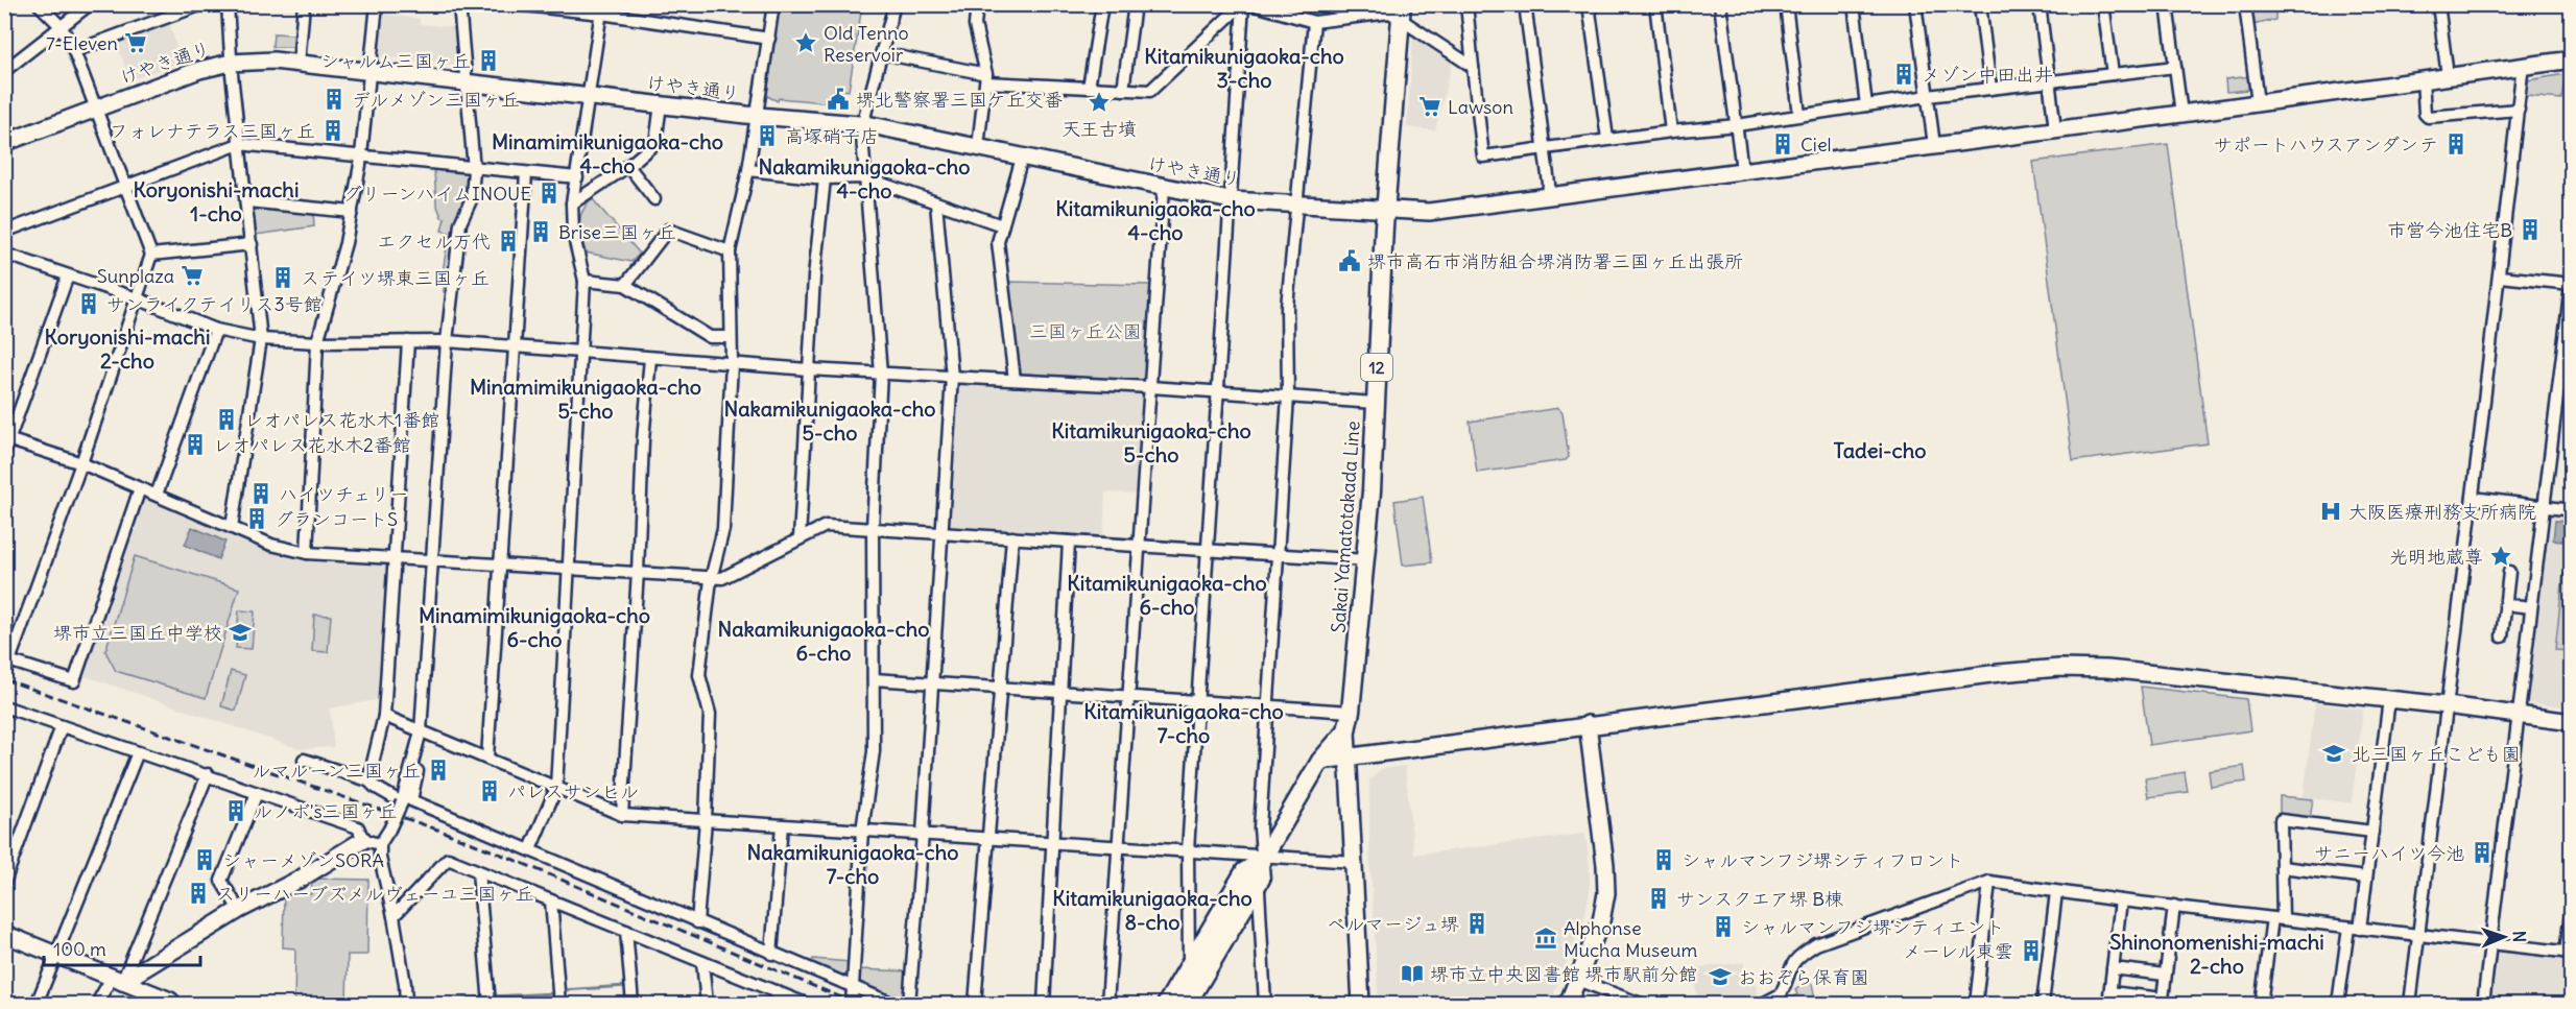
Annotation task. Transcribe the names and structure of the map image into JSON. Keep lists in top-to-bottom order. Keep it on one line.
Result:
{"streets":{"main road":["12","Sakai Yamatotakada Line"],"street":["けやき通り"]},"crossings":[["けやき通り","Sakai Yamatotakada Line"]],"districts":["Kitamikunigaoka-cho 3-cho","Minamimikunigaoka-cho 4-cho","Nakamikunigaoka-cho 4-cho","Koryonishi-machi 1-cho","Kitamikunigaoka-cho 4-cho","Koryonishi-machi 2-cho","Minamimikunigaoka-cho 5-cho","Nakamikunigaoka-cho 5-cho","Kitamikunigaoka-cho 5-cho","Tadei-cho","Kitamikunigaoka-cho 6-cho","Minamimikunigaoka-cho 6-cho","Nakamikunigaoka-cho 6-cho","Kitamikunigaoka-cho 7-cho","Nakamikunigaoka-cho 7-cho","Kitamikunigaoka-cho 8-cho","Shinonomenishi-machi 2-cho"],"parks":["三国ヶ丘公園"],"places":{"supermarket":["7-Eleven","Lawson","Sunplaza"],"place":["Old Tenno Reservoir","天王古墳","光明地蔵尊"],"building":["シャルム三国ヶ丘","メゾン中田出井","デルメゾン三国ヶ丘","フォレナテラス三国ヶ丘","高塚硝子店","Ciel","サポートハウスアンダンテ","グリーンハイムINOUE","市営今池住宅B","Brise三国ヶ丘","エクセル万代","ステイツ堺東三国ヶ丘","サンライクテイリス3号館","レオパレス花水木1番館","レオパレス花水木2番館","ハイツチェリー","グランコートS","ルマルーン三国ヶ丘","パレスサンヒル","ルノボ's三国ヶ丘","サニーハイツ今池","シャーメゾンSORA","シャルマンフジ堺シティフロント","スリーハーブズメルヴェーユ三国ヶ丘","サンスクエア堺 B棟","ベルマージュ堺","シャルマンフジ堺シティエント","メーレル東雲"],"public building":["堺北警察署三国ケ丘交番","堺市高石市消防組合堺消防署三国ヶ丘出張所"],"hospital":["大阪医療刑務支所病院"],"school or university":["堺市立三国丘中学校","北三国ヶ丘こども園","おおぞら保育園"],"museum":["Alphonse Mucha Museum"],"library":["堺市立中央図書館 堺市駅前分館"]},"scale_bar":"100 m","north":"right"}
